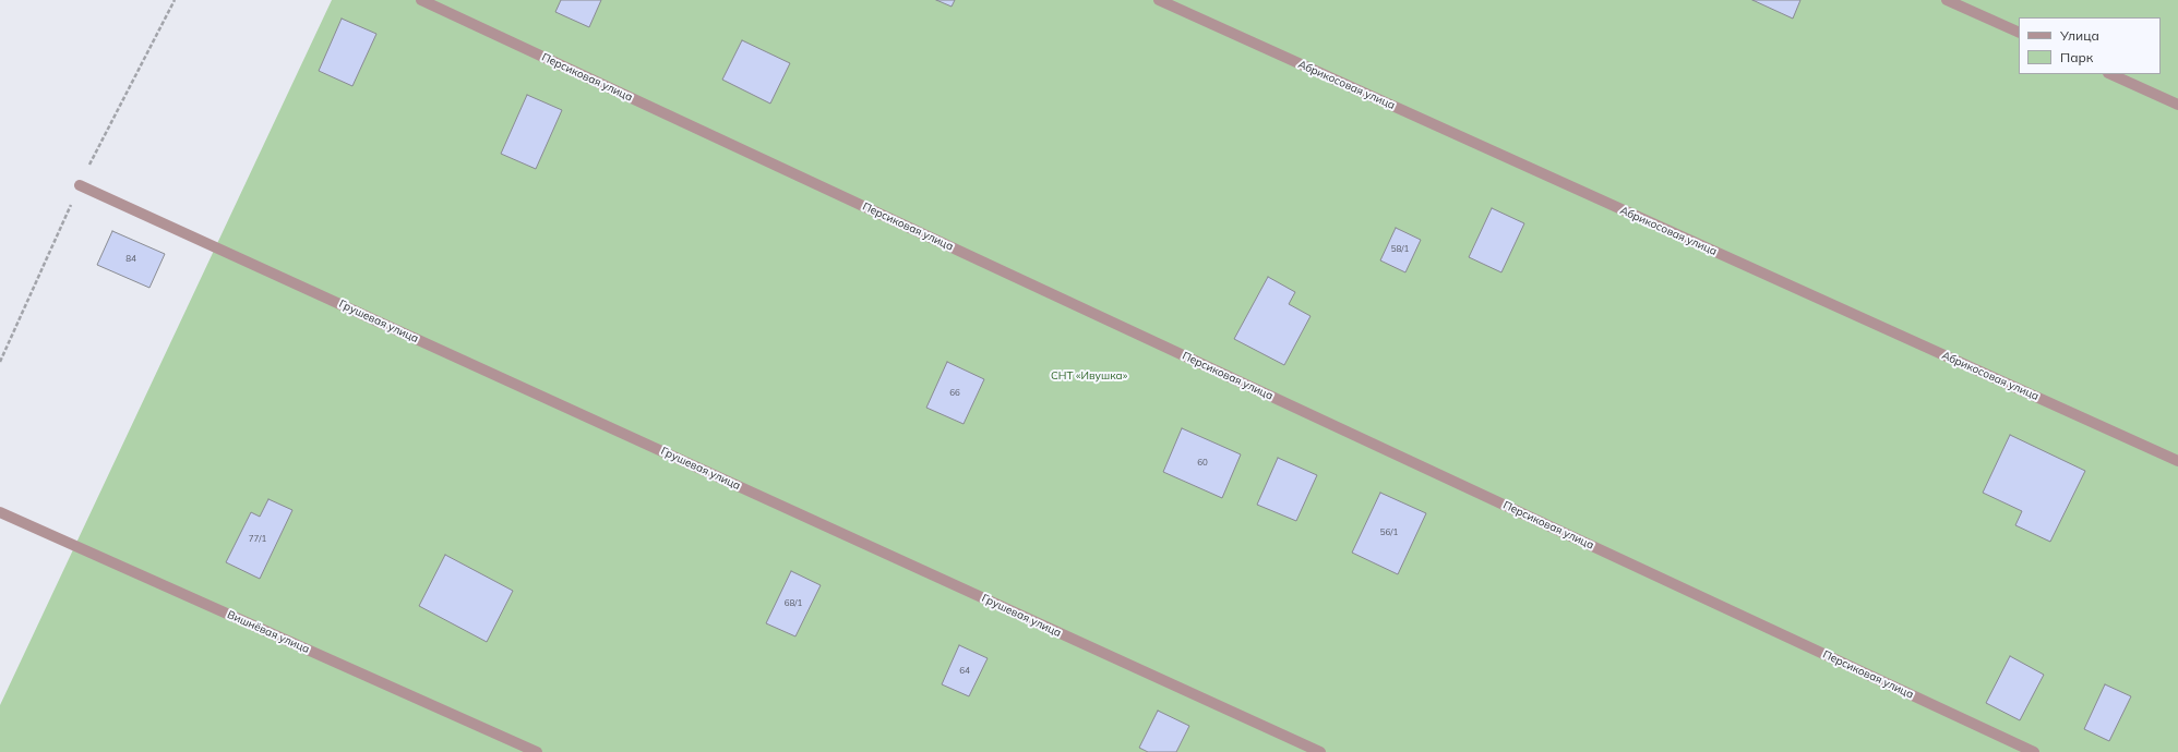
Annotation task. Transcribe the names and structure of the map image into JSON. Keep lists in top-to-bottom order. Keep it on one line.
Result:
{"streets":{"street":["Персиковая улица","Абрикосовая улица","Грушевая улица","Вишнёвая улица"]},"parks":["СНТ «Ивушка»"],"house_numbers":["58/1","84","66","60","56/1","77/1","68/1","64"],"legend":["Улица","Парк"]}
